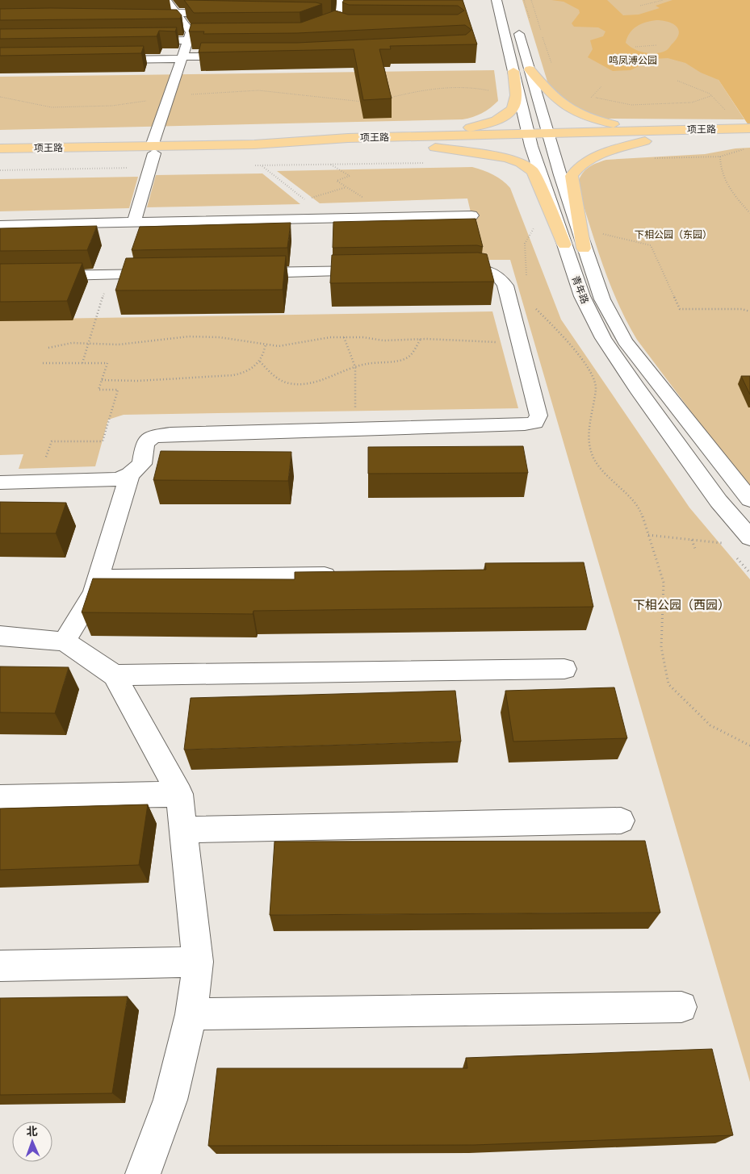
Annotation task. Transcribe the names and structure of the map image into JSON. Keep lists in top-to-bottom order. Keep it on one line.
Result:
{"streets":{"main road":["项王路"],"street":["青年路"]},"crossings":[["项王路","青年路"]],"parks":["鸣凤溥公园","下相公园（东园）","下相公园（西园）"],"north":"top"}
